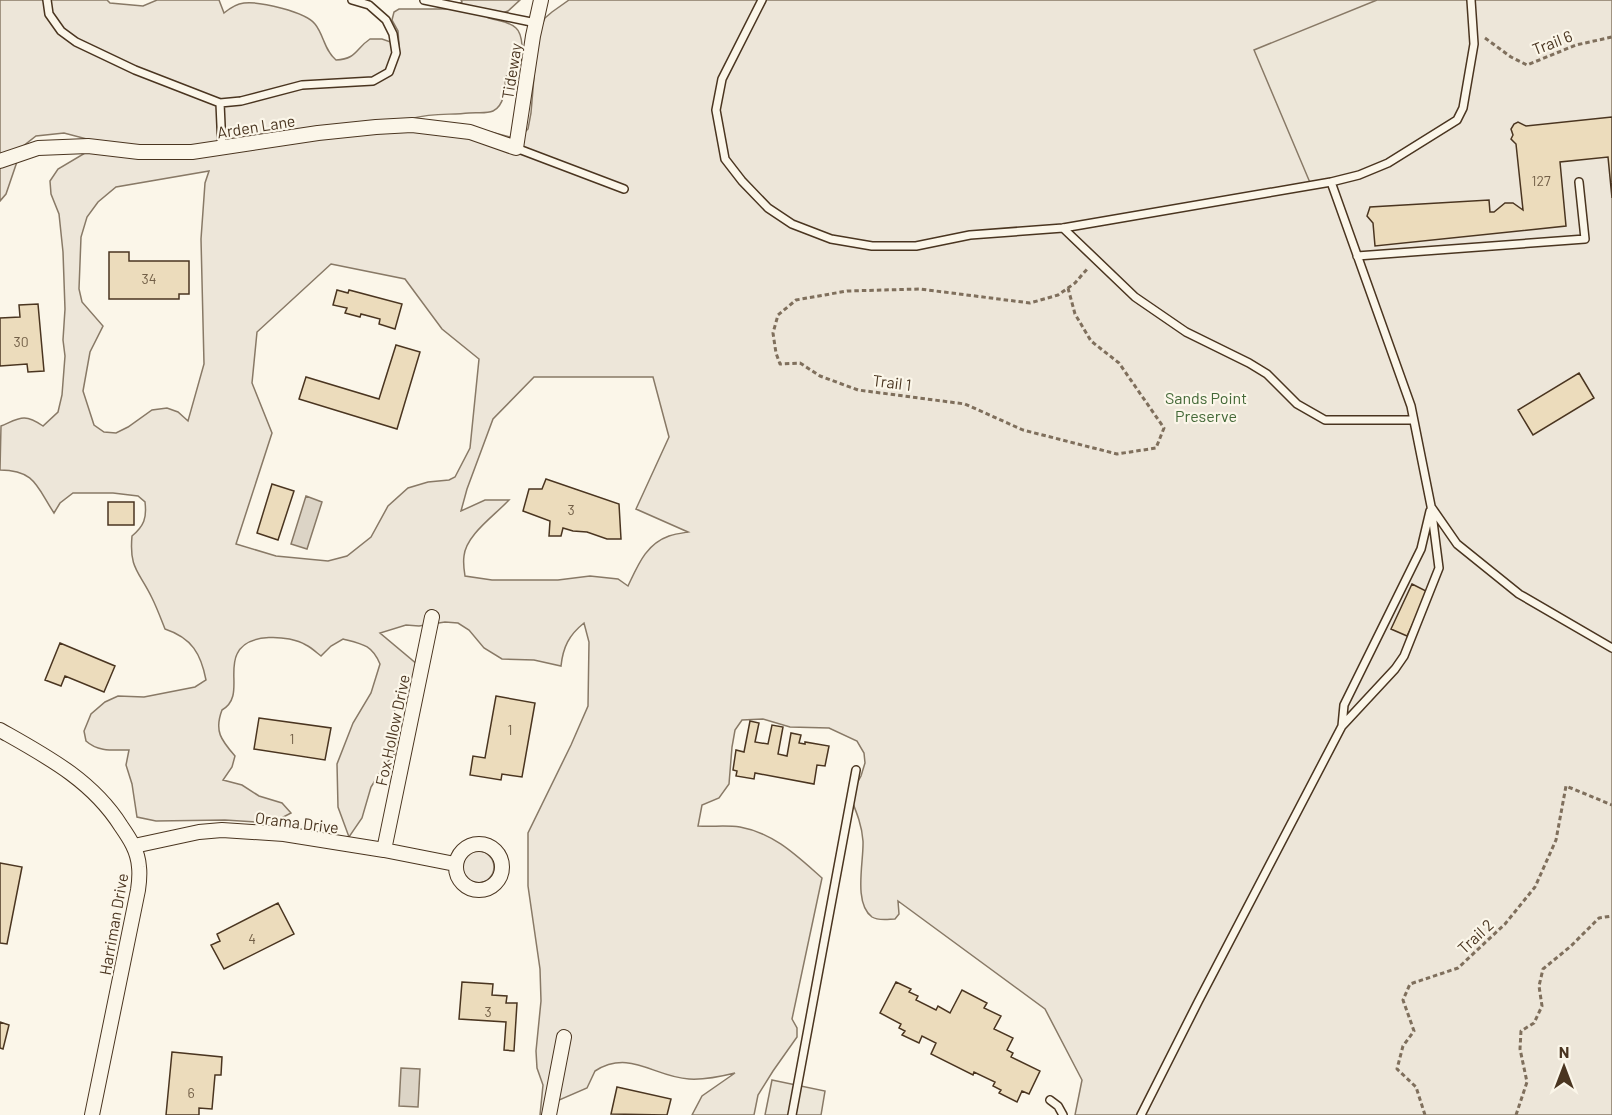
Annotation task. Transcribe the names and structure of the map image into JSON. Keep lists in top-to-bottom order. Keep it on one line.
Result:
{"streets":{"street":["Tideway","Arden Lane","Fox Hollow Drive","Orama Drive","Harriman Drive"],"path":["Trail 6","Trail 1","Trail 2"]},"crossings":[["Tideway","Arden Lane"],["Fox Hollow Drive","Orama Drive"],["Orama Drive","Harriman Drive"]],"parks":["Sands Point Preserve"],"house_numbers":["127","34","30","3","1","1","4","3","6"],"north":"top"}
